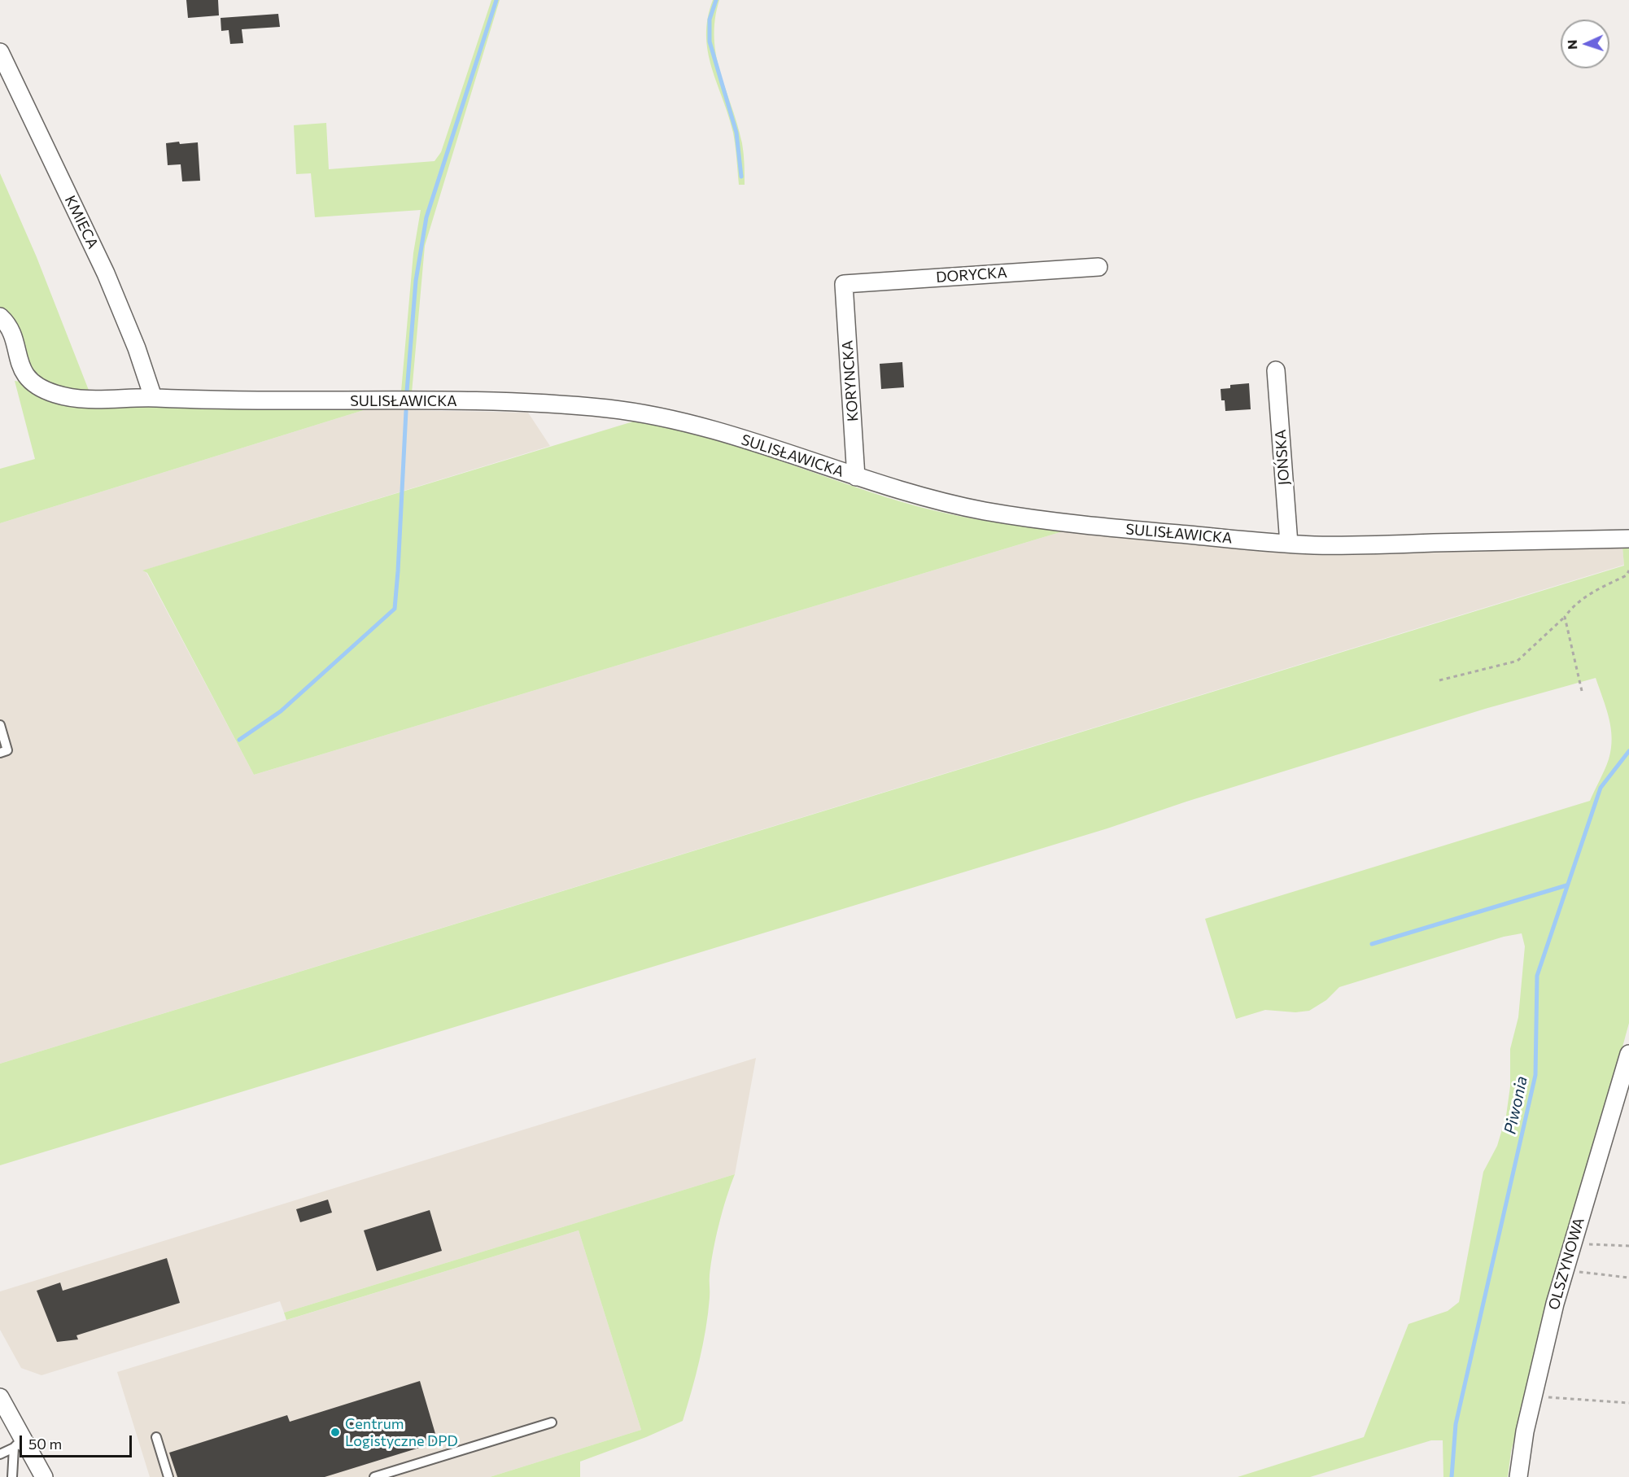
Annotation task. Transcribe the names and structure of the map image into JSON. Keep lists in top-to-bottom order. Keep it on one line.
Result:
{"streets":{"street":["KMIECA","DORYCKA","KORYNCKA","SULISŁAWICKA","JOŃSKA","OLSZYNOWA"]},"crossings":[["KMIECA","SULISŁAWICKA"],["DORYCKA","KORYNCKA"],["KORYNCKA","SULISŁAWICKA"],["SULISŁAWICKA","JOŃSKA"]],"water":["Piwonia"],"places":["Centrum Logistyczne DPD"],"scale_bar":"50 m","north":"left"}
